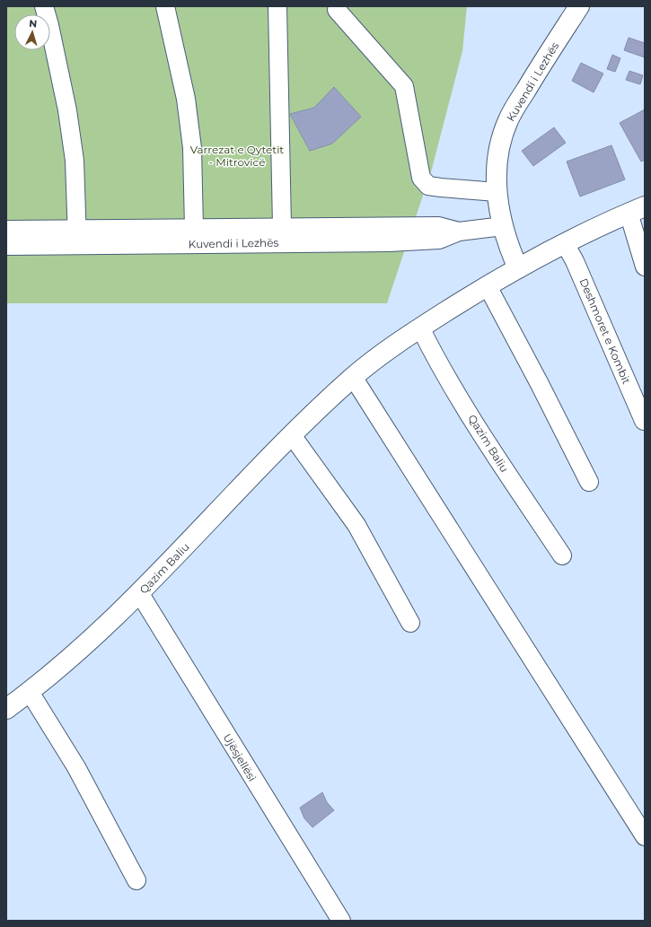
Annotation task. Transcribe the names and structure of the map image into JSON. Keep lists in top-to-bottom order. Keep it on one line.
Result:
{"streets":{"main road":["Kuvendi i Lezhës","Qazim Baliu"],"street":["Deshmoret e Kombit","Ujësjellësi"]},"crossings":[["Qazim Baliu","Ujësjellësi"]],"parks":["Varrezat e Qytetit - Mitrovicë"],"north":"top"}
